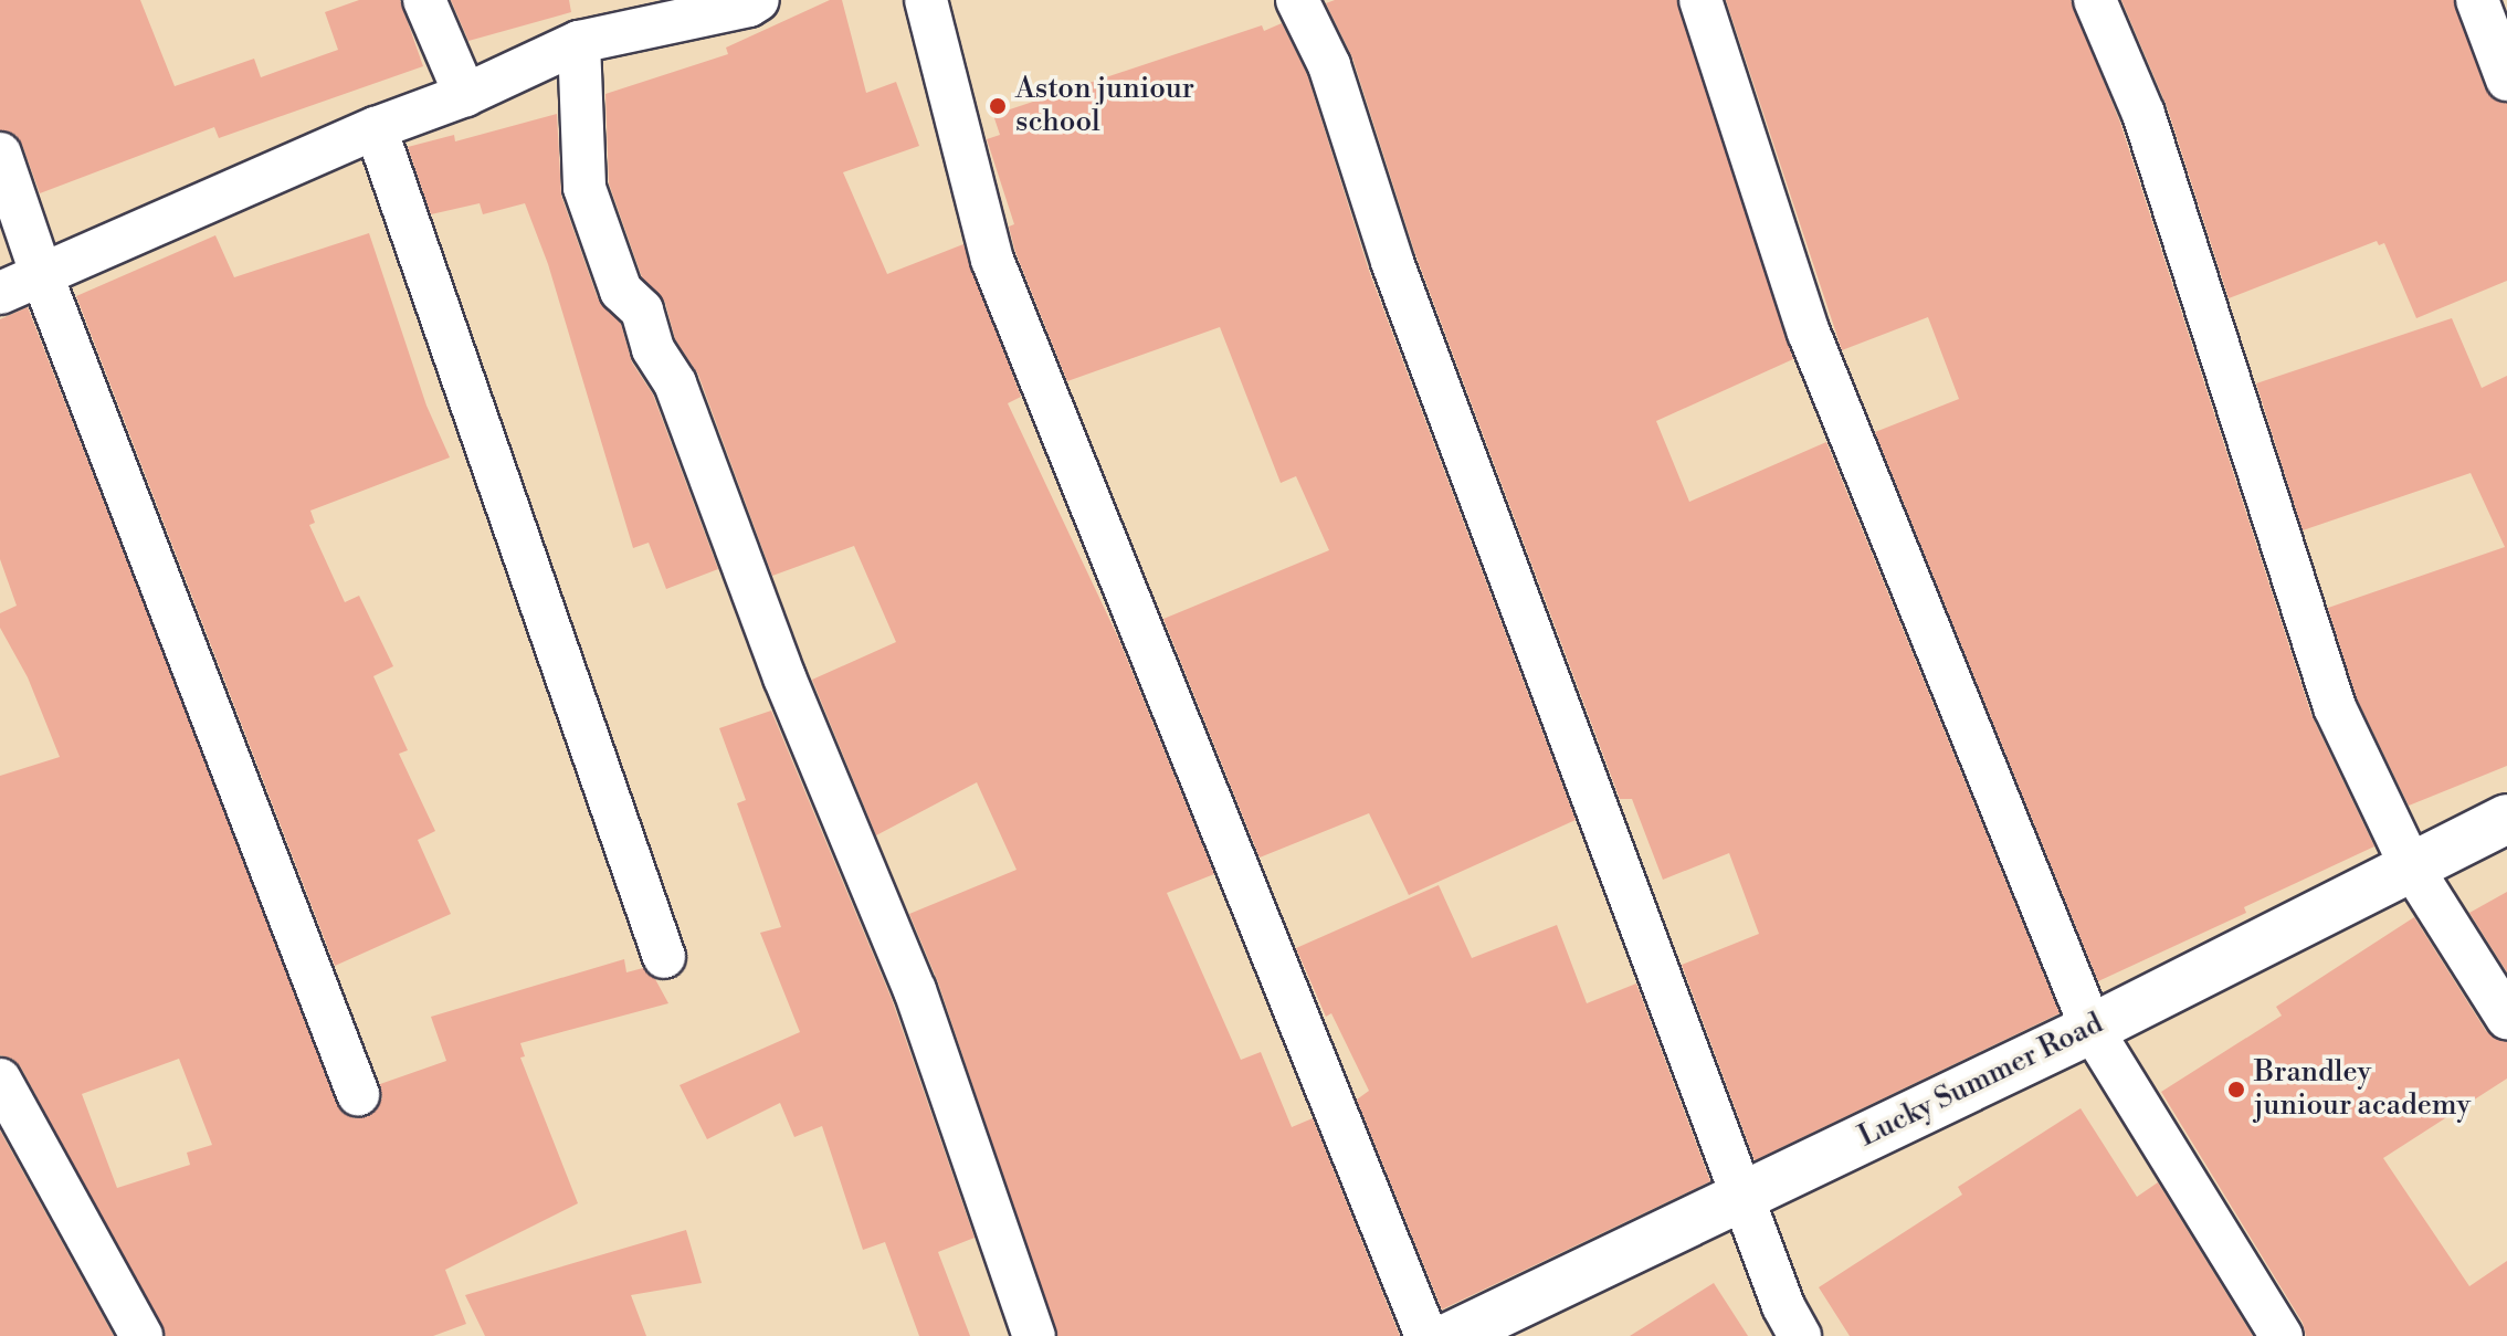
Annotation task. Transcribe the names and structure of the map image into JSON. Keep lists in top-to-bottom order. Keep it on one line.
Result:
{"streets":{"street":["Lucky Summer Road"]},"places":["Aston juniour school","Brandley juniour academy"]}
